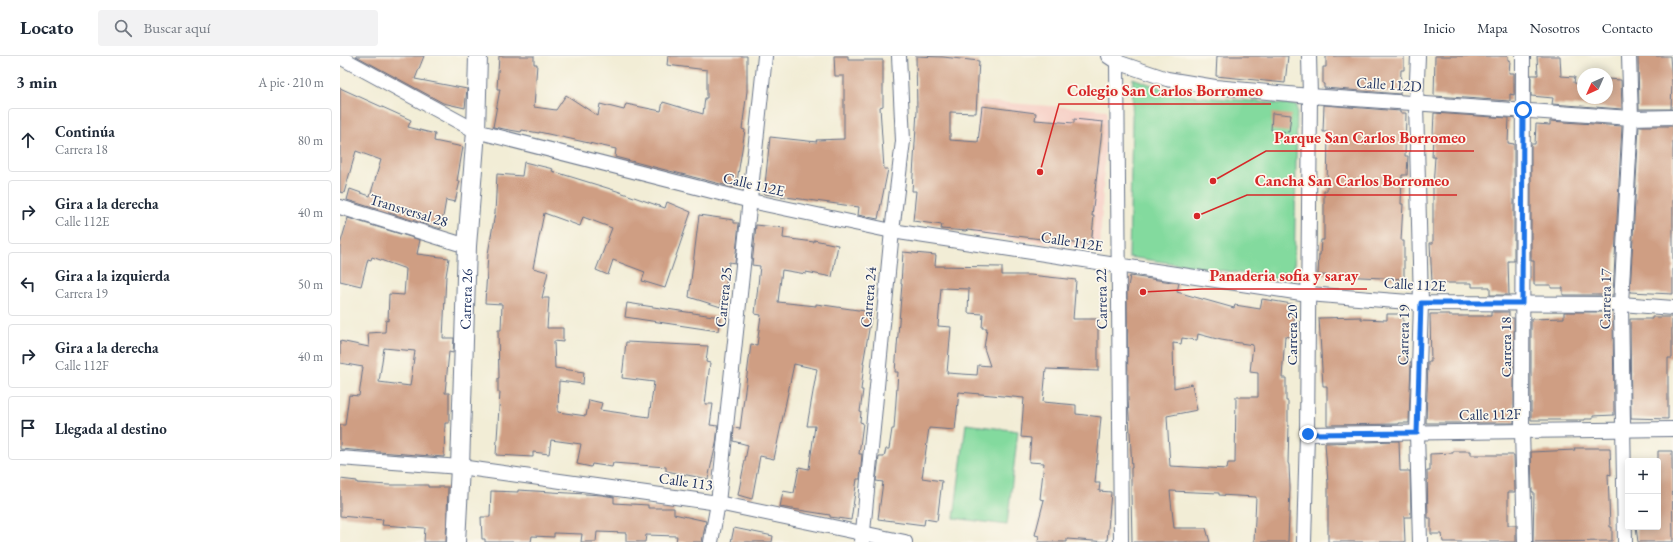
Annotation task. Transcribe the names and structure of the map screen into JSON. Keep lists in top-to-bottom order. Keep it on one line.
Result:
{"streets":{"street":["Calle 112D","Calle 112E","Transversal 28","Carrera 25","Carrera 24","Carrera 26","Carrera 22","Carrera 17","Carrera 20","Carrera 19","Carrera 18","Calle 112F","Calle 113"]},"crossings":[["Calle 112D","Carrera 22"],["Calle 112D","Carrera 17"],["Calle 112D","Carrera 20"],["Calle 112D","Carrera 19"],["Calle 112D","Carrera 18"],["Calle 112E","Carrera 25"],["Calle 112E","Carrera 24"],["Calle 112E","Carrera 26"],["Calle 112E","Carrera 22"],["Calle 112E","Carrera 17"],["Calle 112E","Carrera 20"],["Calle 112E","Carrera 19"],["Calle 112E","Carrera 18"],["Transversal 28","Carrera 26"],["Carrera 25","Calle 113"],["Carrera 24","Calle 113"],["Carrera 26","Calle 113"],["Carrera 17","Calle 112F"],["Carrera 20","Calle 112F"],["Carrera 19","Calle 112F"],["Carrera 18","Calle 112F"]],"places":["Colegio San Carlos Borromeo","Parque San Carlos Borromeo","Cancha San Carlos Borromeo","Panaderia sofia y saray"],"north":"bottom left","page":{"header":"Locato","search":"Buscar aquí","nav":["Inicio","Mapa","Nosotros","Contacto"],"heading":["3 min","A pie · 210 m"],"list":[["Continúa","Carrera 18","80 m"],["Gira a la derecha","Calle 112E","40 m"],["Gira a la izquierda","Carrera 19","50 m"],["Gira a la derecha","Calle 112F","40 m"],"Llegada al destino"],"map_buttons":["+","−"]}}
